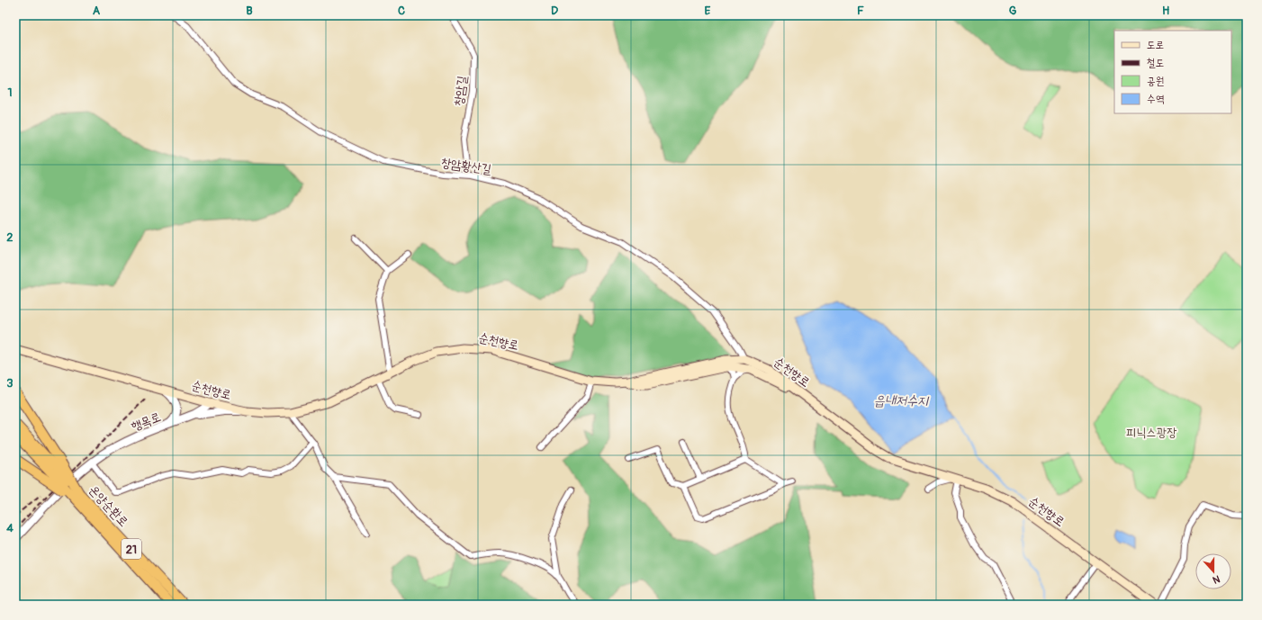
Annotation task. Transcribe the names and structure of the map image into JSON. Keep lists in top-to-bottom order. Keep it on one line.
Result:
{"streets":{"highway":["온양순환로","21"],"main road":["순천향로"],"street":["창암길","창암황산길","행목로"]},"crossings":[["창암길","창암황산길"],["창암황산길","순천향로"],["순천향로","행목로"]],"water":["읍내저수지"],"parks":["피닉스광장"],"legend":["도로","철도","공원","수역"],"north":"bottom","grid":{"columns":["A","B","C","D","E","F","G","H"],"rows":["1","2","3","4"]}}
